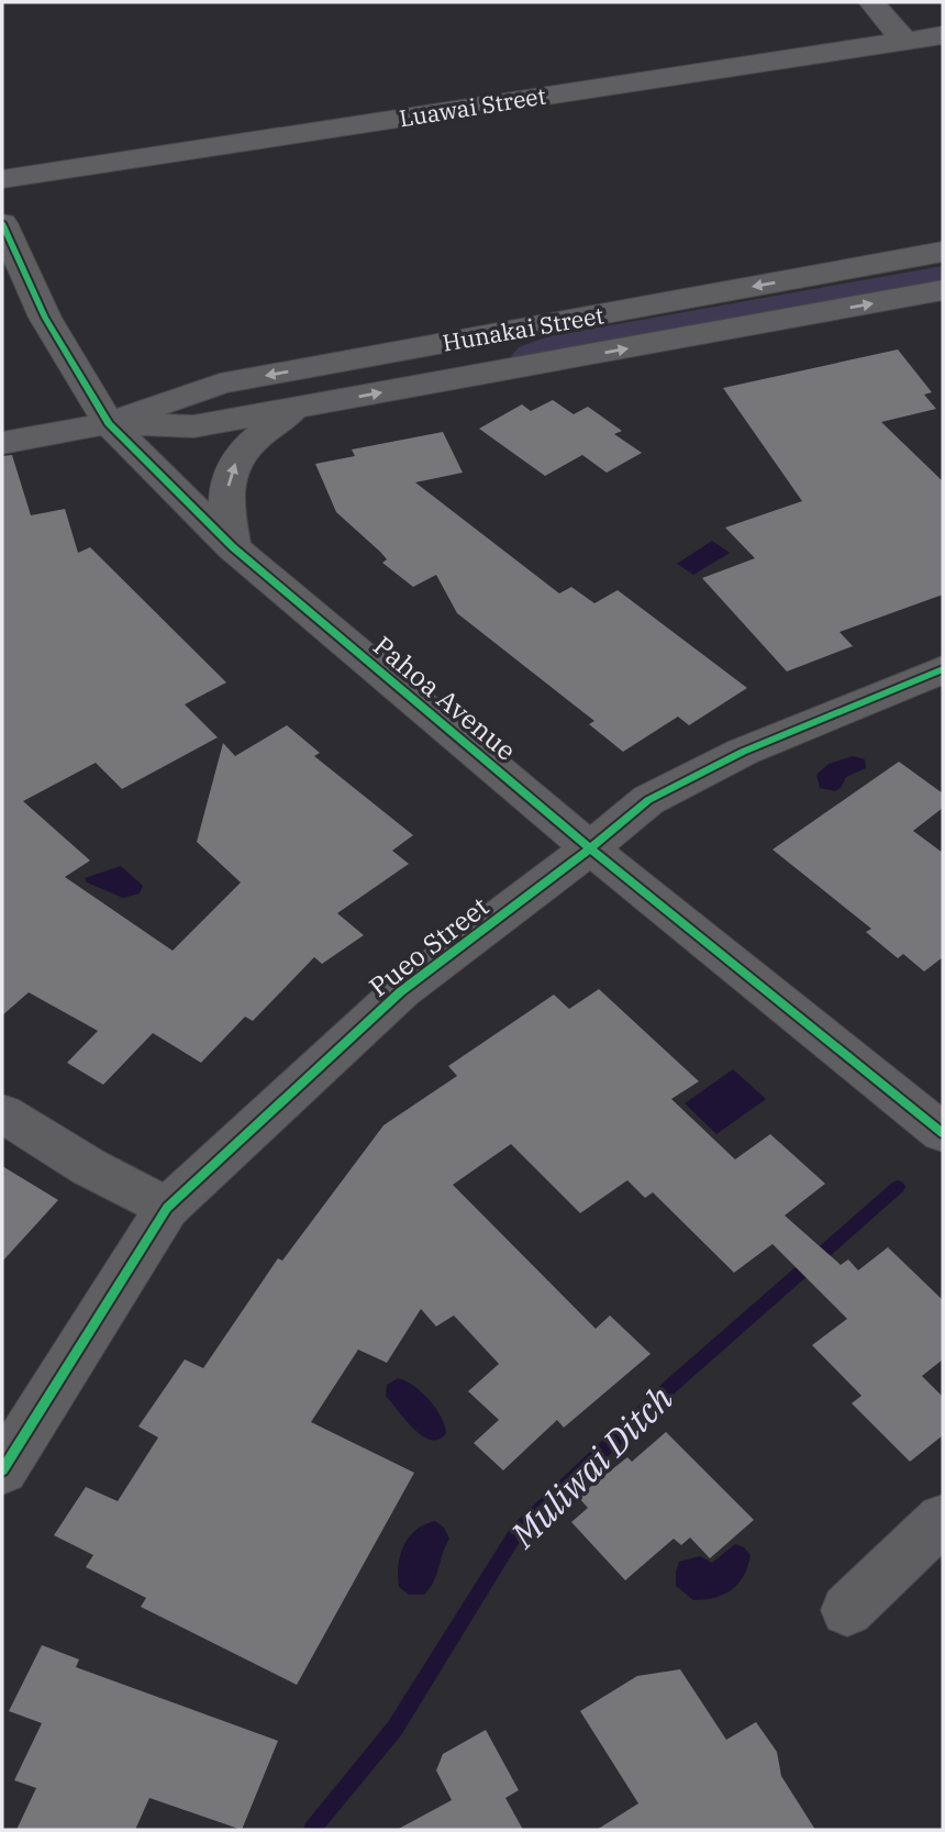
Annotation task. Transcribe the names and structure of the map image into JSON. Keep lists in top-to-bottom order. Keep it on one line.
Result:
{"streets":{"street":["Luawai Street","Hunakai Street","Pahoa Avenue","Pueo Street"]},"crossings":[["Hunakai Street","Pahoa Avenue"],["Pahoa Avenue","Pueo Street"]],"water":["Muliwai Ditch"]}
